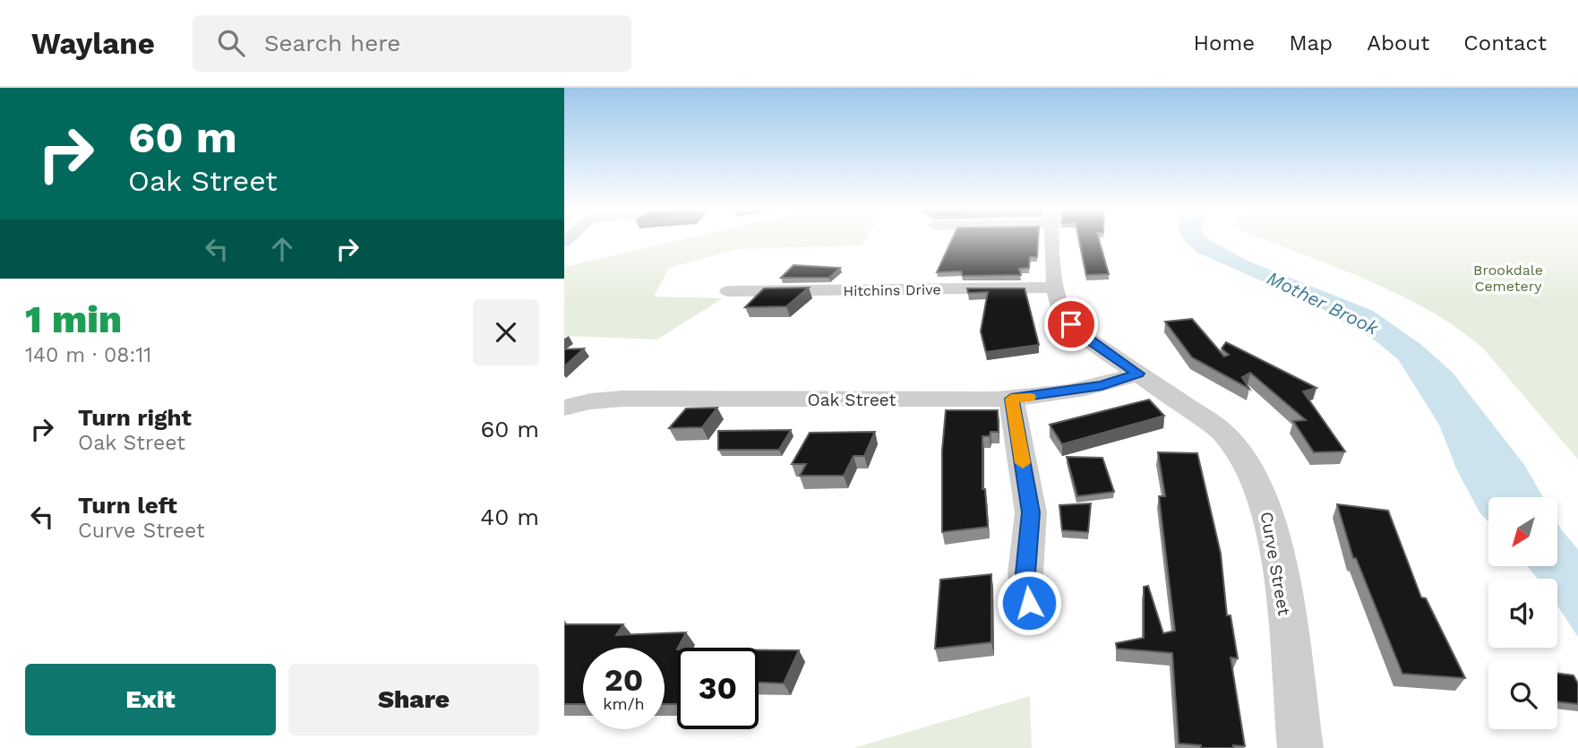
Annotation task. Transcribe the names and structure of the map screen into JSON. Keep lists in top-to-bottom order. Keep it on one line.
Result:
{"streets":{"street":["Hitchins Drive","Oak Street","Curve Street"]},"crossings":[["Hitchins Drive","Curve Street"],["Oak Street","Curve Street"]],"water":["Mother Brook"],"parks":["Brookdale Cemetery"],"north":"bottom left","page":{"header":"Waylane","search":"Search here","nav":["Home","Map","About","Contact"],"turn":["60 m","Oak Street"],"heading":["1 min","140 m · 08:11"],"list":[{"name":"Turn right","note":"Oak Street","value":"60 m"},{"name":"Turn left","note":"Curve Street","value":"40 m"}],"speed":"20 km/h","limit":"30","buttons":["Exit","Share"]}}
